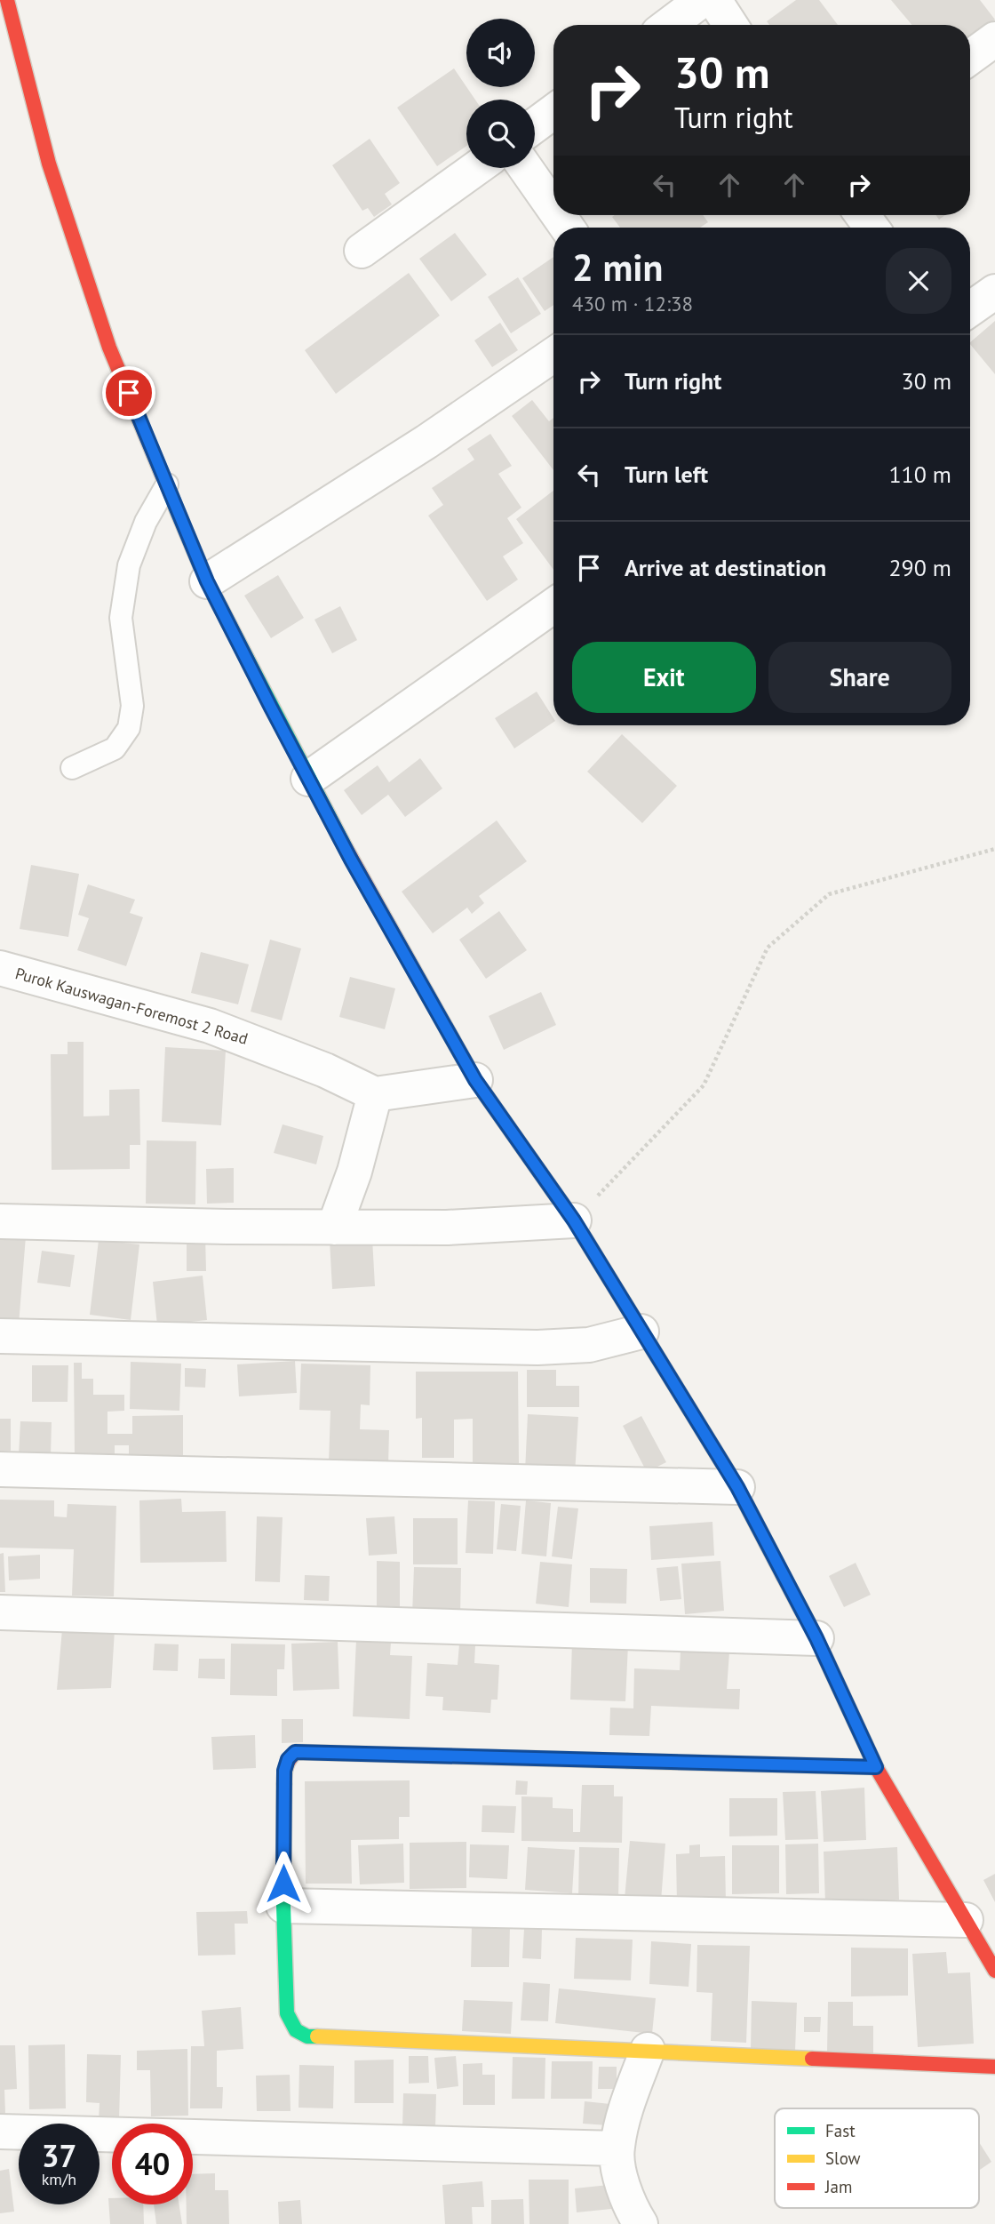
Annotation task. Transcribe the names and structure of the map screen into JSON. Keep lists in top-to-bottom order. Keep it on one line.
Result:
{"streets":{"street":["Purok Kauswagan-Foremost 2 Road"]},"legend":["Fast","Slow","Jam"],"page":{"turn":["30 m","Turn right"],"heading":["2 min","430 m · 12:38"],"list":[{"name":"Turn right","value":"30 m"},{"name":"Turn left","value":"110 m"},{"name":"Arrive at destination","value":"290 m"}],"buttons":["Exit","Share"],"speed":"37 km/h","limit":"40"}}
